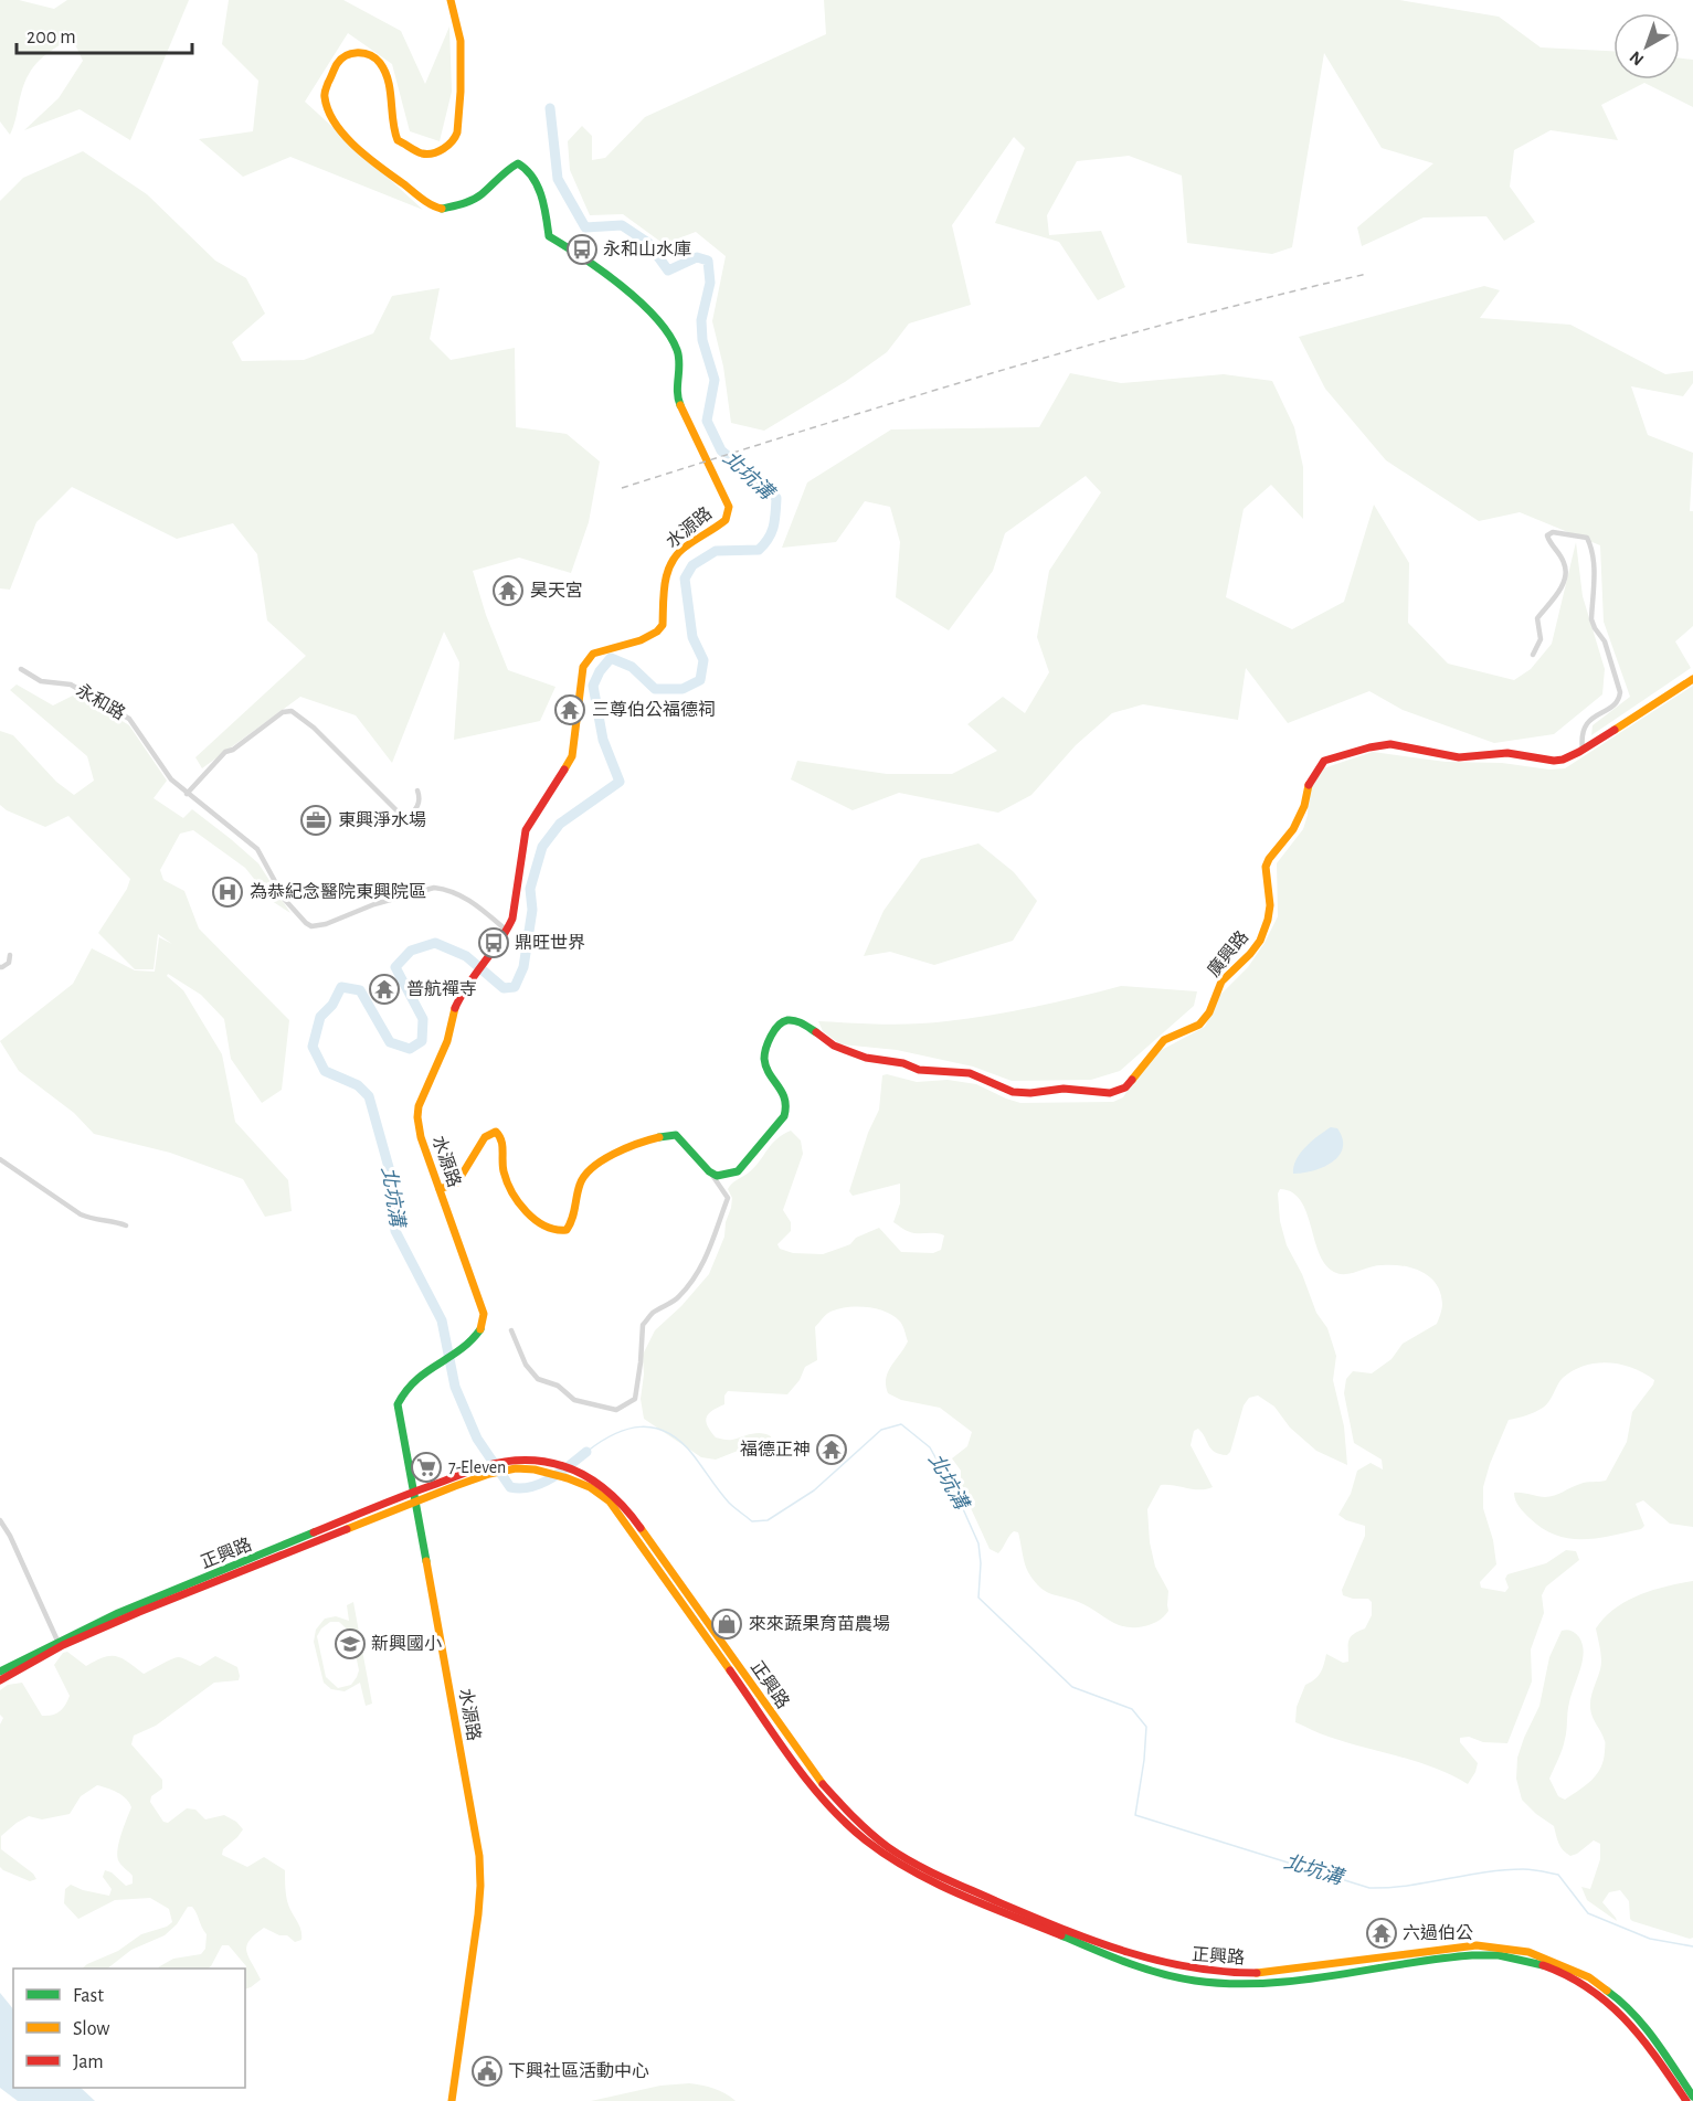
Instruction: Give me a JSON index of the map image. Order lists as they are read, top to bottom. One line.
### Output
{"streets":{"street":["水源路","永和路","廣興路","正興路"]},"crossings":[["水源路","永和路"],["水源路","正興路"]],"water":["北坑溝"],"places":{"bus stop":["永和山水庫","鼎旺世界"],"temple":["昊天宮","三尊伯公福德祠","普航禪寺","福德正神","六過伯公"],"office":["東興淨水場"],"hospital":["為恭紀念醫院東興院區"],"supermarket":["7-Eleven"],"shop":["來來蔬果育苗農場"],"school or university":["新興國小"],"public building":["下興社區活動中心"]},"legend":["Fast","Slow","Jam"],"scale_bar":"200 m","north":"bottom left"}
